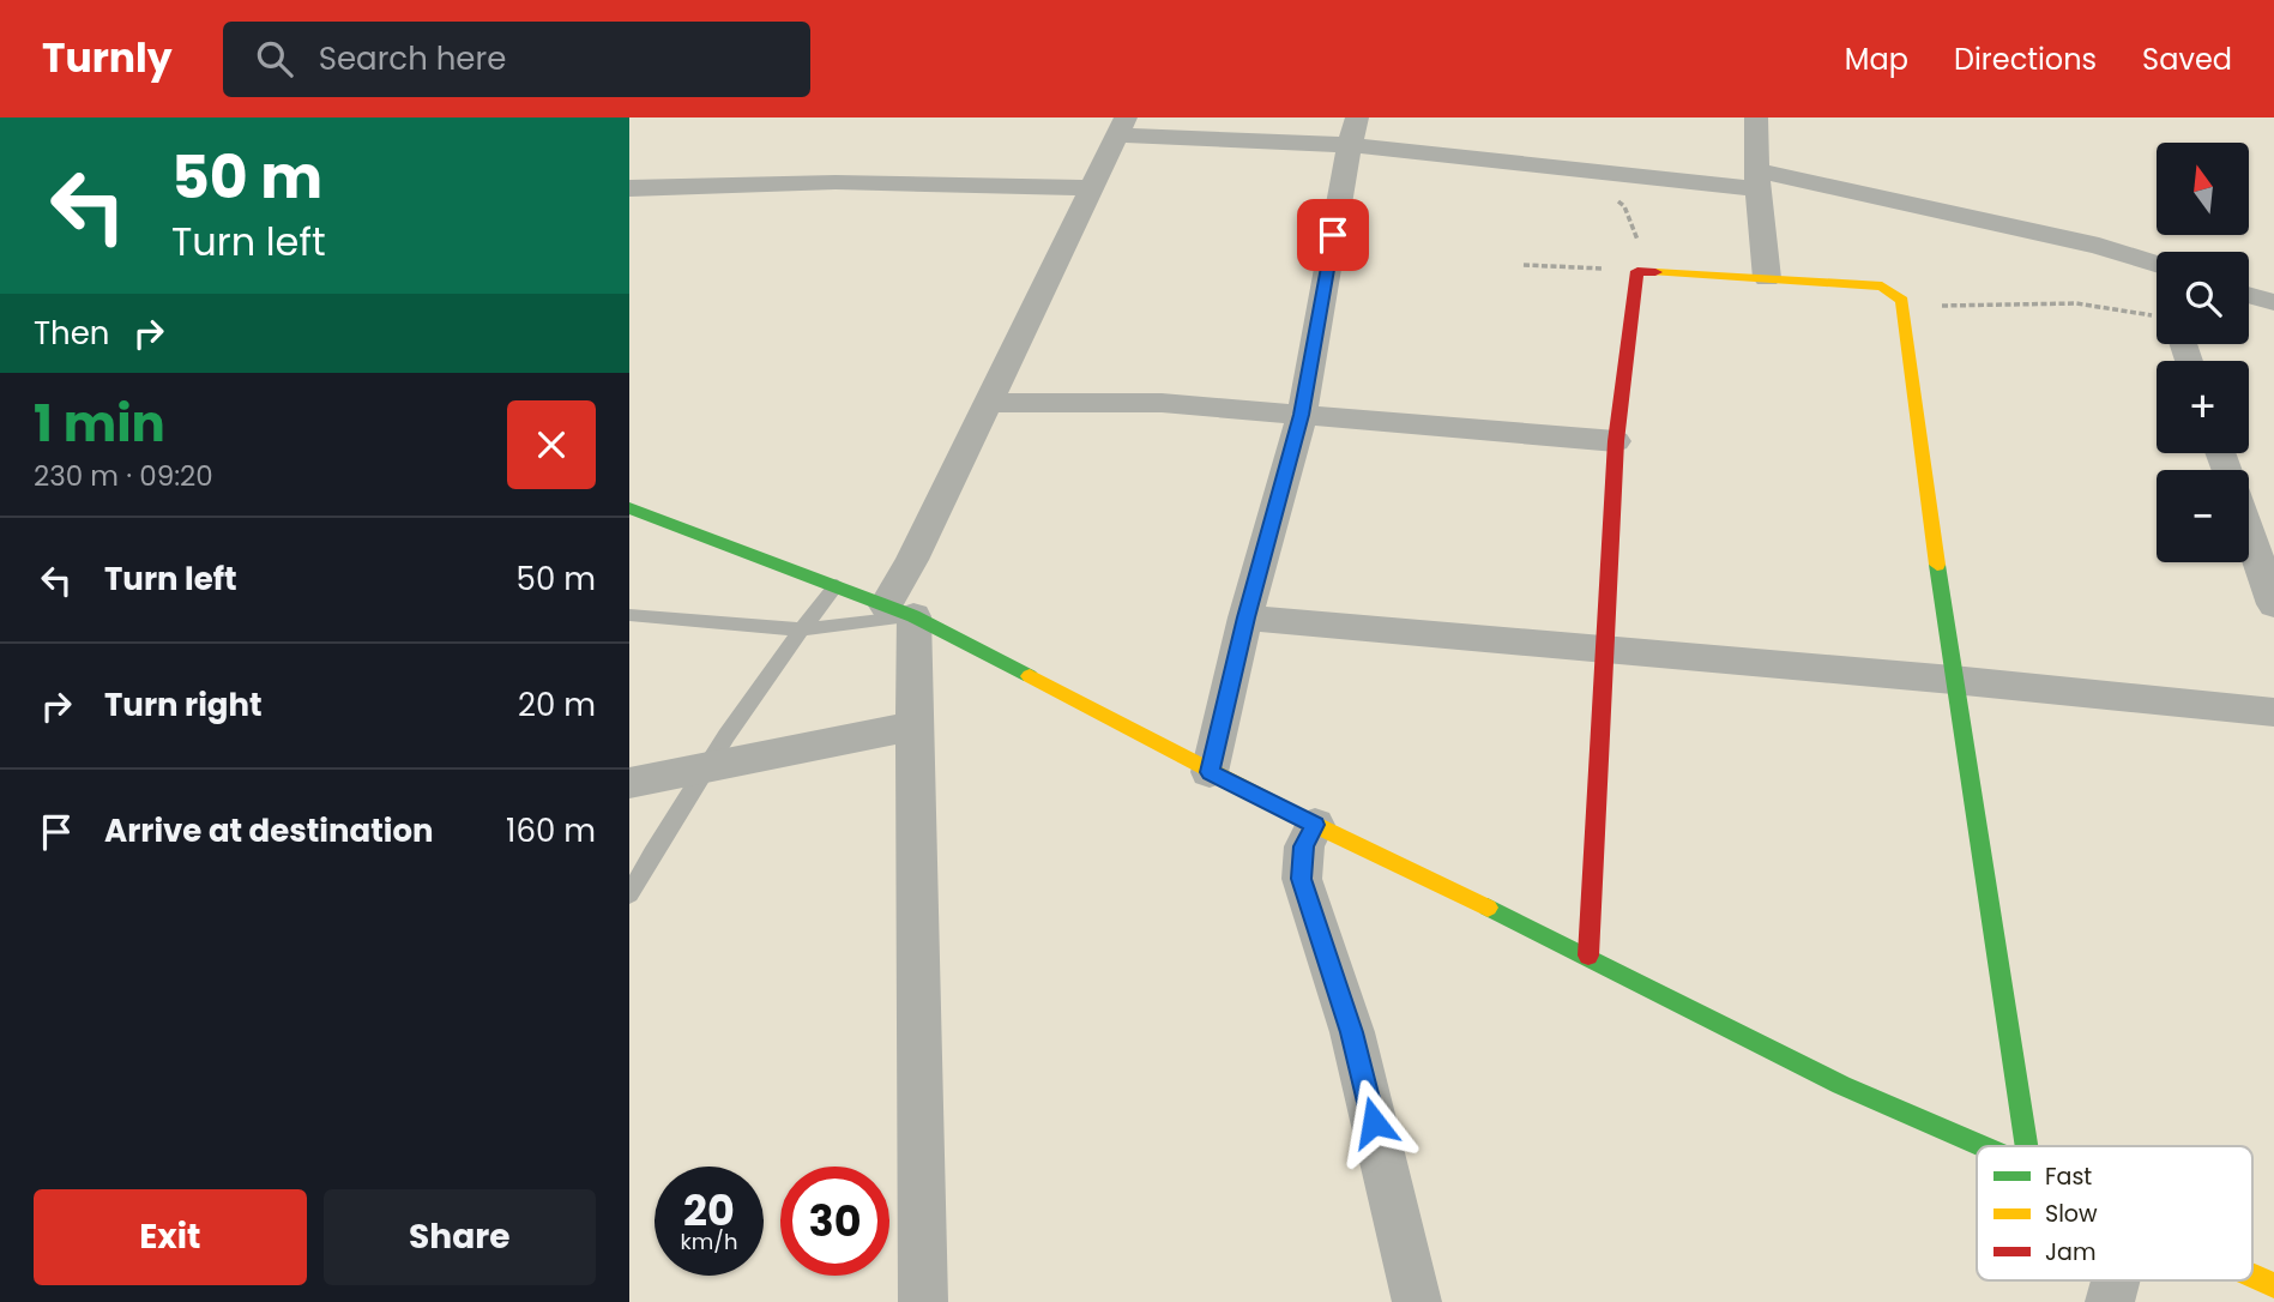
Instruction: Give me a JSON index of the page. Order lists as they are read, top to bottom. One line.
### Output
{"legend":["Fast","Slow","Jam"],"north":"top","page":{"header":"Turnly","search":"Search here","nav":["Map","Directions","Saved"],"turn":["50 m","Turn left"],"map_buttons":["+","−"],"then":"Then","heading":["1 min","230 m · 09:20"],"list":[{"name":"Turn left","value":"50 m"},{"name":"Turn right","value":"20 m"},{"name":"Arrive at destination","value":"160 m"}],"speed":"20 km/h","limit":"30","buttons":["Exit","Share"]}}
